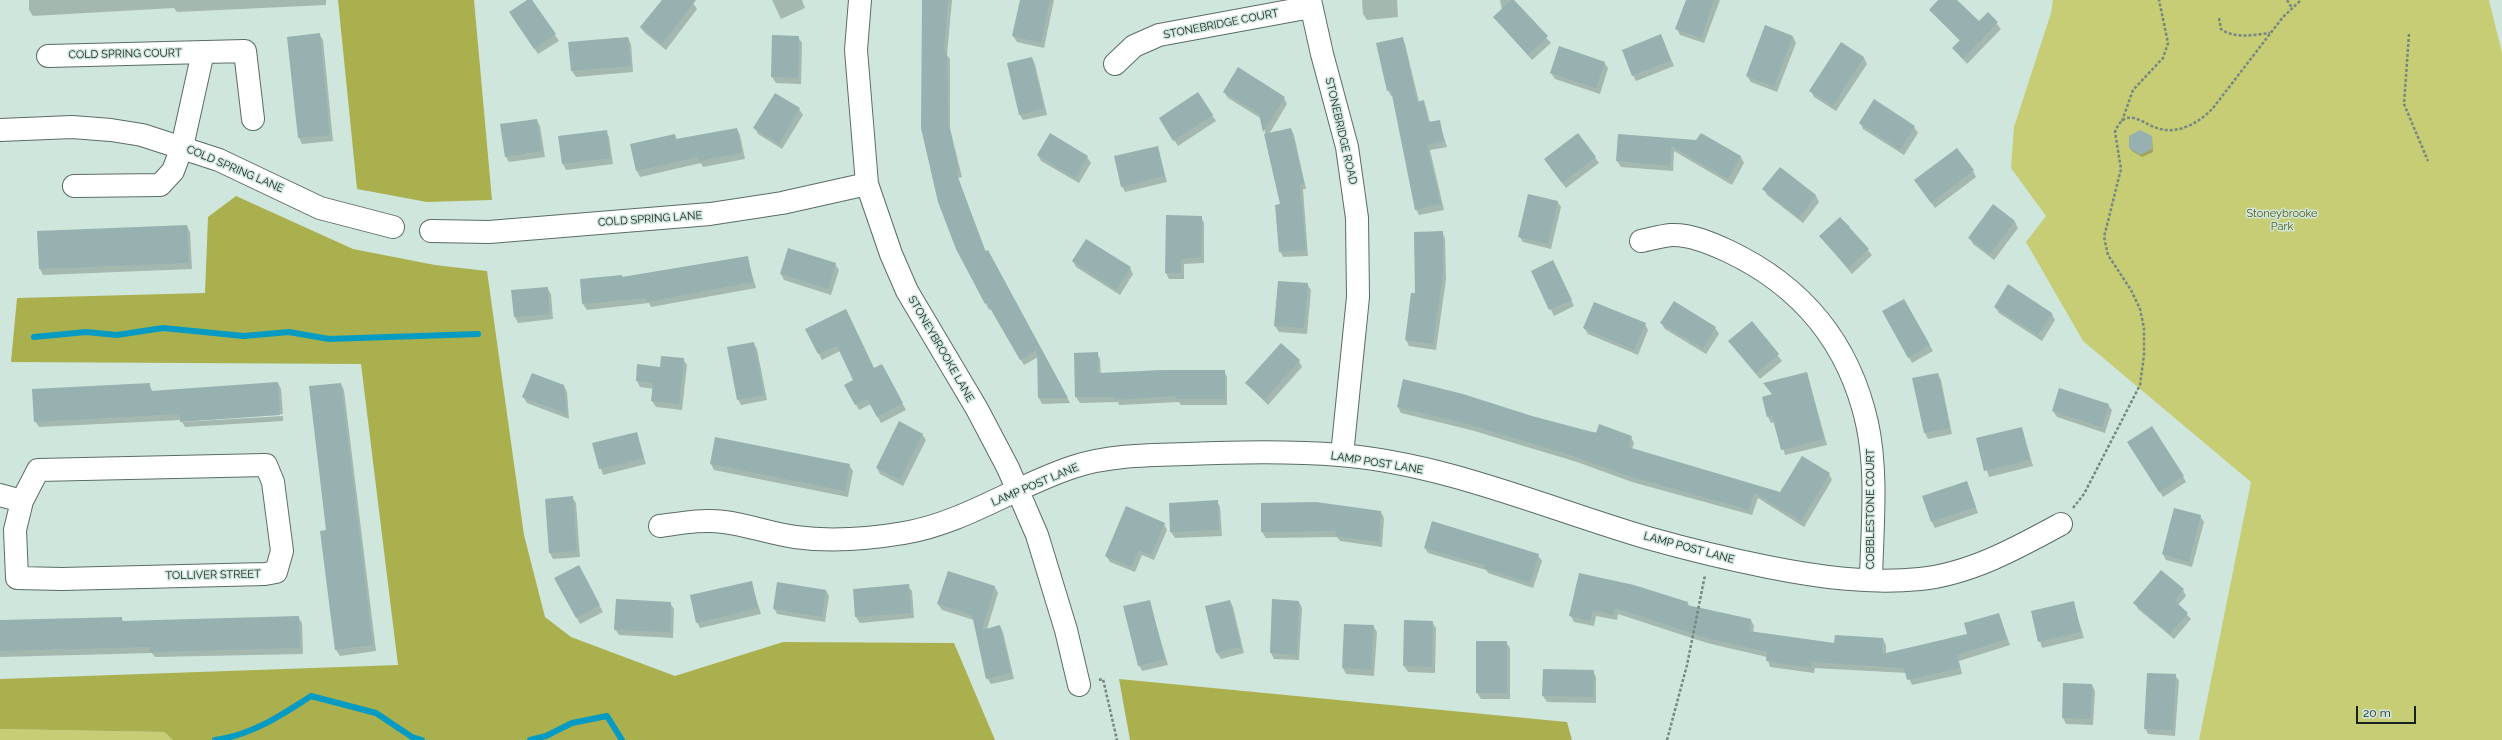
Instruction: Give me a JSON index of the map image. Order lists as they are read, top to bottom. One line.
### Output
{"streets":{"street":["STONEBRIDGE COURT","COLD SPRING COURT","STONEBRIDGE ROAD","COLD SPRING LANE","STONEYBROOKE LANE","LAMP POST LANE","COBBLESTONE COURT","TOLLIVER STREET"]},"crossings":[["STONEBRIDGE COURT","STONEBRIDGE ROAD"],["STONEBRIDGE ROAD","LAMP POST LANE"],["COLD SPRING LANE","STONEYBROOKE LANE"],["STONEYBROOKE LANE","LAMP POST LANE"],["LAMP POST LANE","COBBLESTONE COURT"]],"parks":["Stoneybrooke Park"],"scale_bar":"20 m"}
